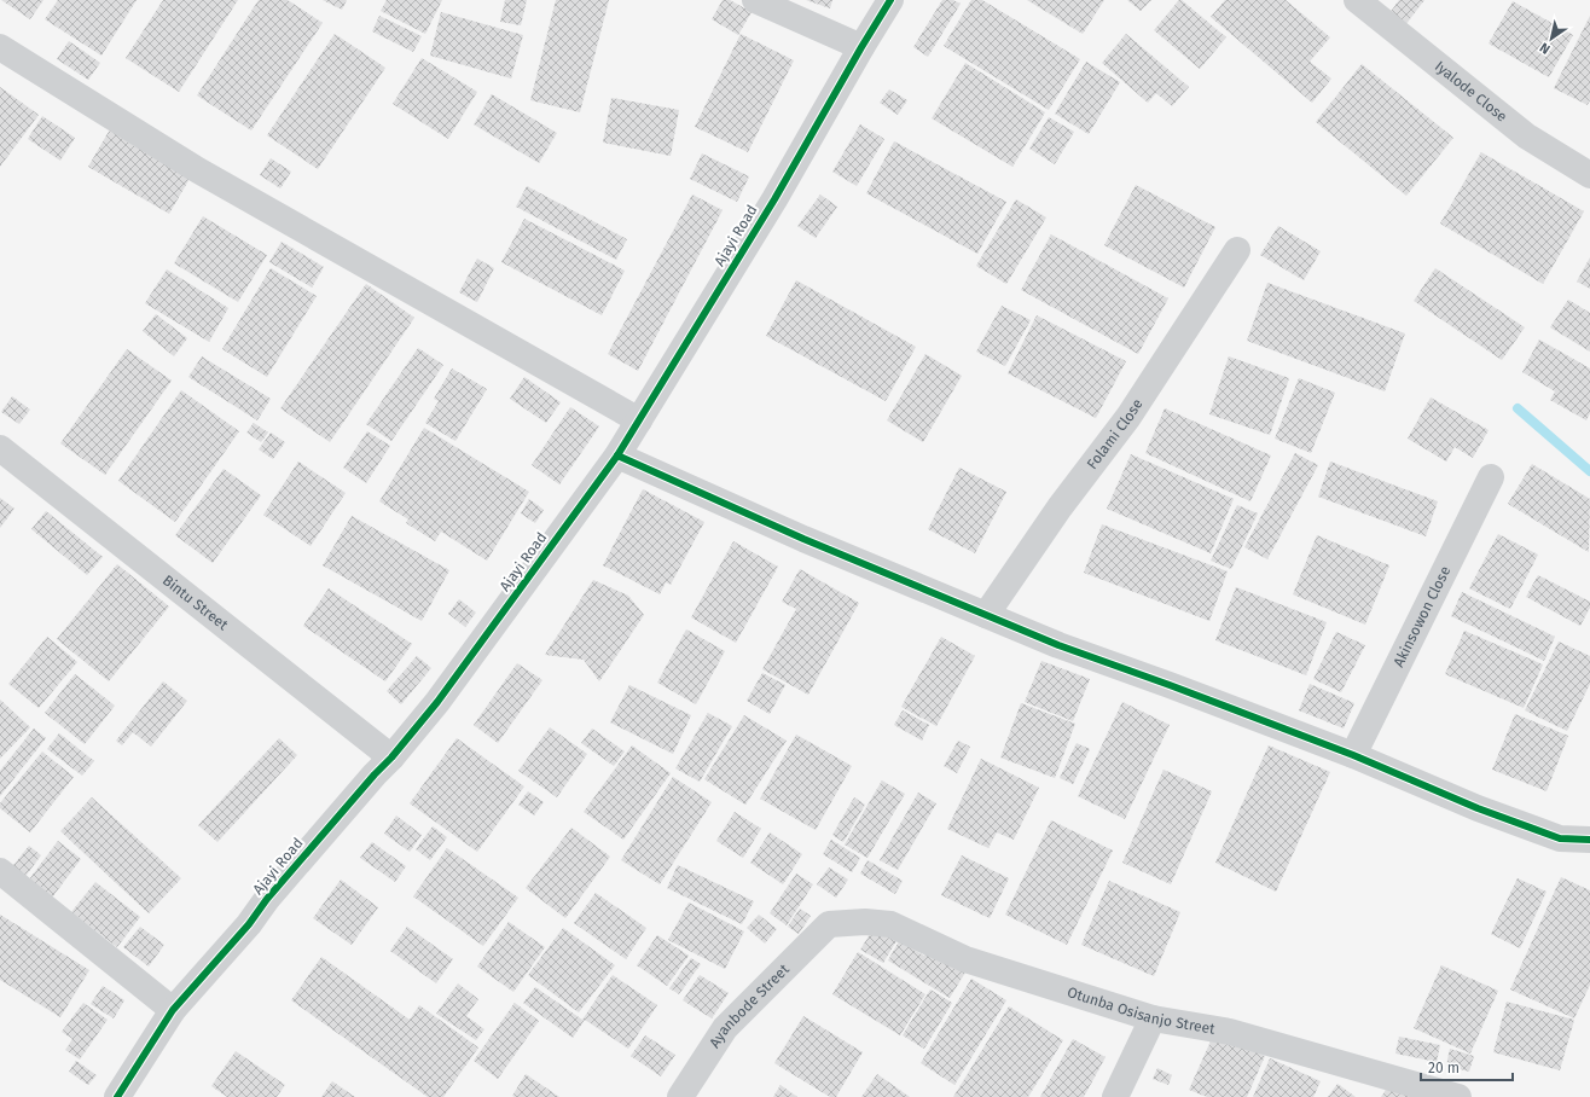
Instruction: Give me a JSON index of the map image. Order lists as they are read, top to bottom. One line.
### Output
{"streets":{"street":["Iyalode Close","Ajayi Road","Folami Close","Bintu Street","Akinsowon Close","Ayanbode Street","Otunba Osisanjo Street"]},"crossings":[["Ajayi Road","Bintu Street"],["Ayanbode Street","Otunba Osisanjo Street"]],"scale_bar":"20 m","north":"bottom left"}
